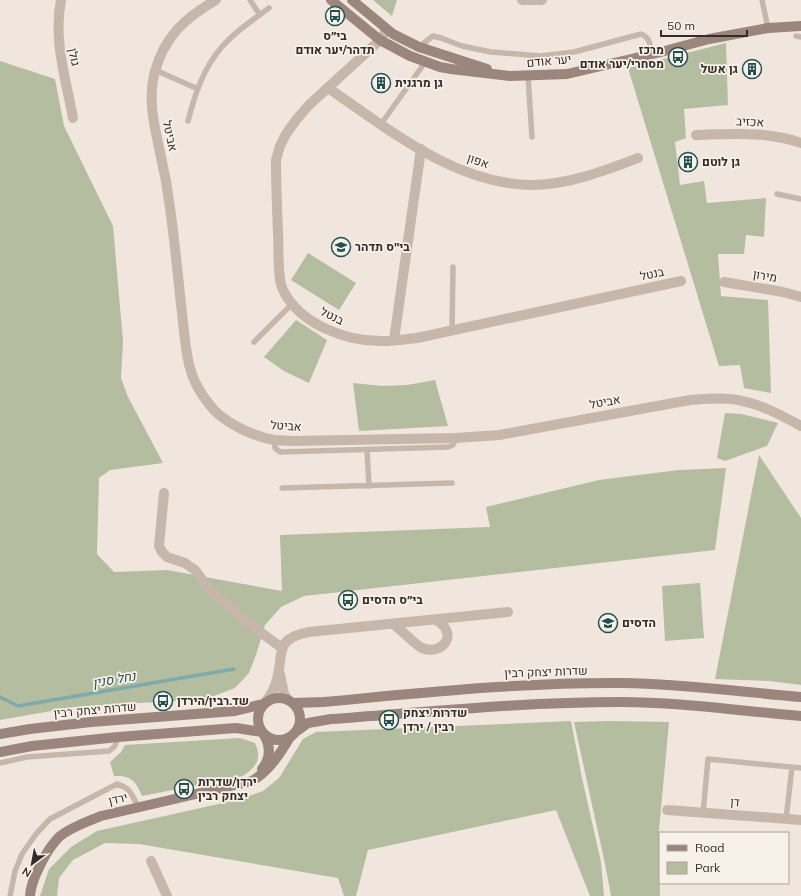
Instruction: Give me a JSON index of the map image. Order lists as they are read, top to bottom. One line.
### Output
{"streets":{"main road":["יער אודם","שדרות יצחק רבין","ירדן"],"street":["גולן","אכזיב","אביטל","אפון","בנטל","מירון","דן"]},"crossings":[["יער אודם","בנטל"],["אפון","בנטל"],["שדרות יצחק רבין","ירדן"]],"water":["נחל סנין"],"places":{"bus stop":["בי״ס תדהר/יער אודם","מרכז מסחרי/יער אודם","בי״ס הדסים","שד.רבין/הירדן","שדרות יצחק רבין / ירדן","ירדן/שדרות יצחק רבין"],"building":["גן אשל","גן מרגנית","גן לוטם"],"school or university":["בי\"ס תדהר","הדסים"]},"legend":["Road","Park"],"scale_bar":"50 m","north":"bottom left"}
